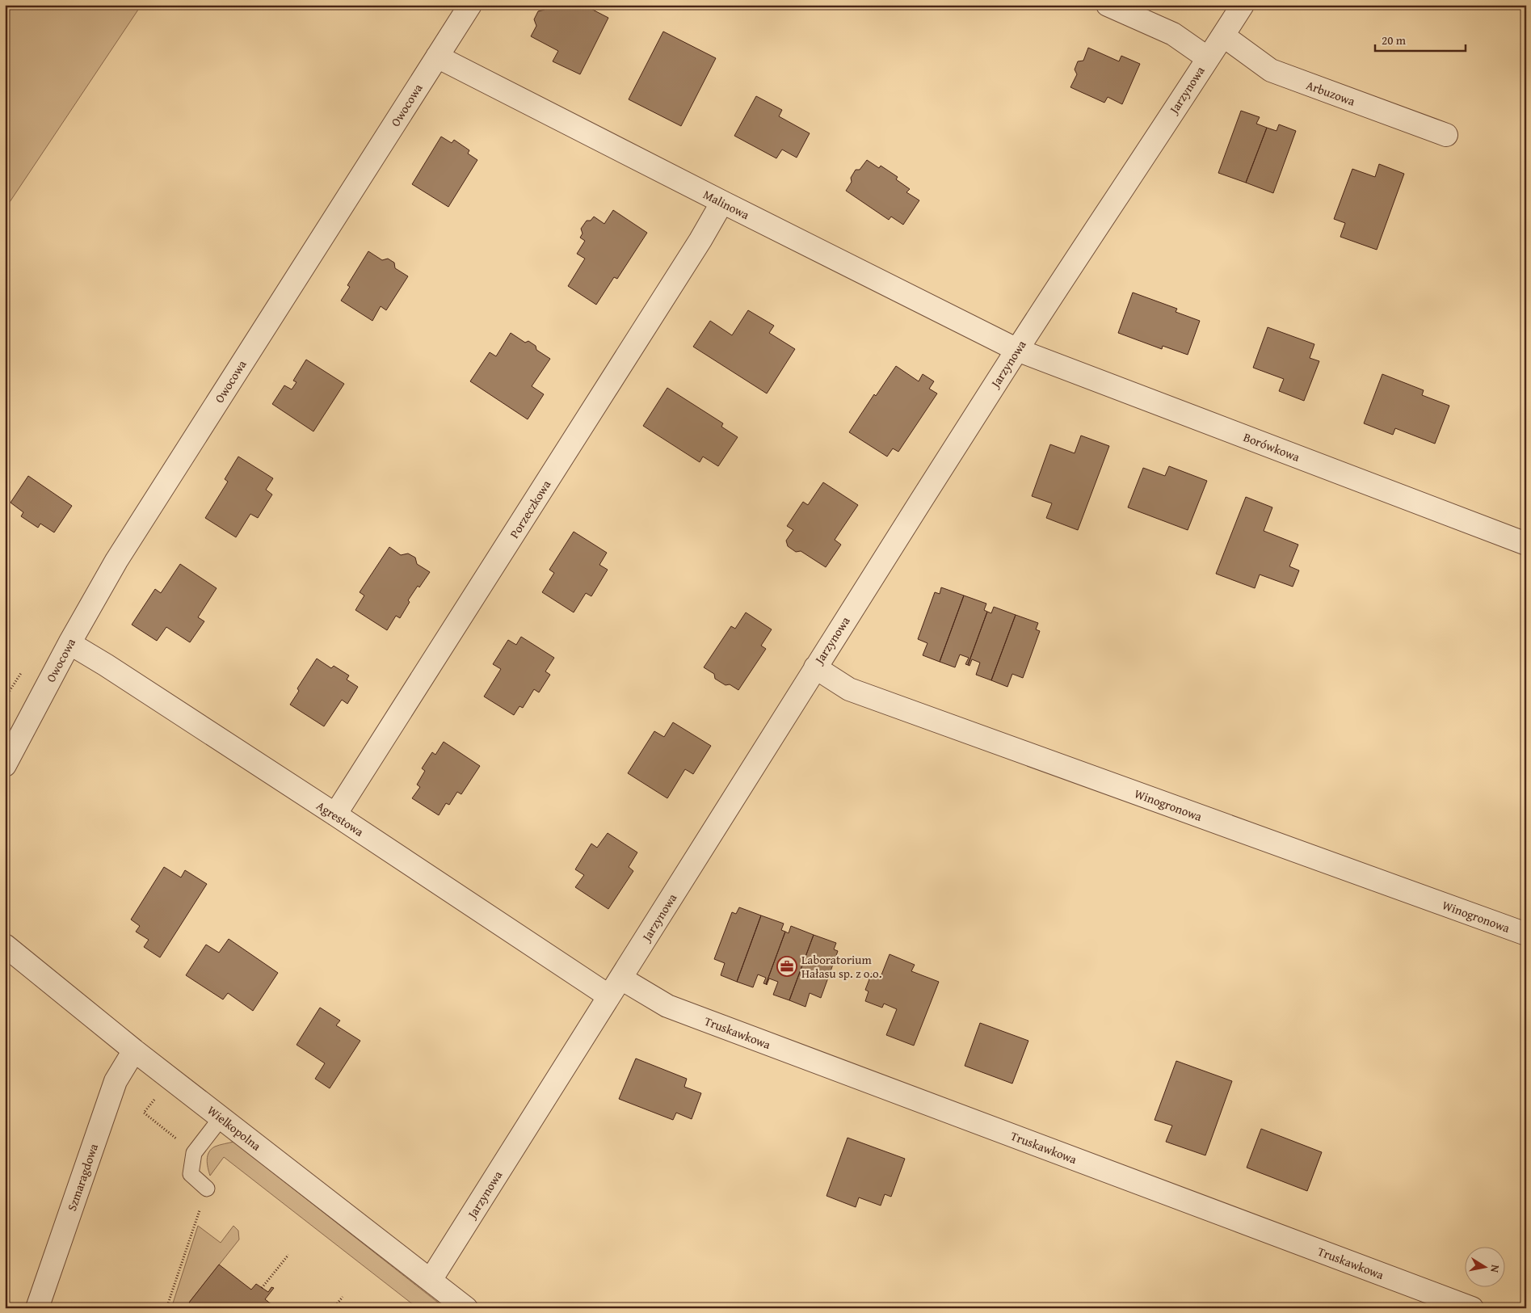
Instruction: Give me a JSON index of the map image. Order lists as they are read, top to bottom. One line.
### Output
{"streets":{"street":["Jarzynowa","Arbuzowa","Owocowa","Malinowa","Borówkowa","Porzeczkowa","Winogronowa","Agrestowa","Truskawkowa","Wielkopolna","Szmaragdowa"]},"crossings":[["Jarzynowa","Arbuzowa"],["Jarzynowa","Malinowa"],["Jarzynowa","Borówkowa"],["Jarzynowa","Winogronowa"],["Jarzynowa","Agrestowa"],["Jarzynowa","Truskawkowa"],["Jarzynowa","Wielkopolna"],["Owocowa","Malinowa"],["Owocowa","Agrestowa"],["Malinowa","Borówkowa"],["Malinowa","Porzeczkowa"],["Porzeczkowa","Agrestowa"],["Agrestowa","Truskawkowa"],["Wielkopolna","Szmaragdowa"]],"places":{"office":["Laboratorium Hałasu sp. z o.o."]},"scale_bar":"20 m","north":"right"}
